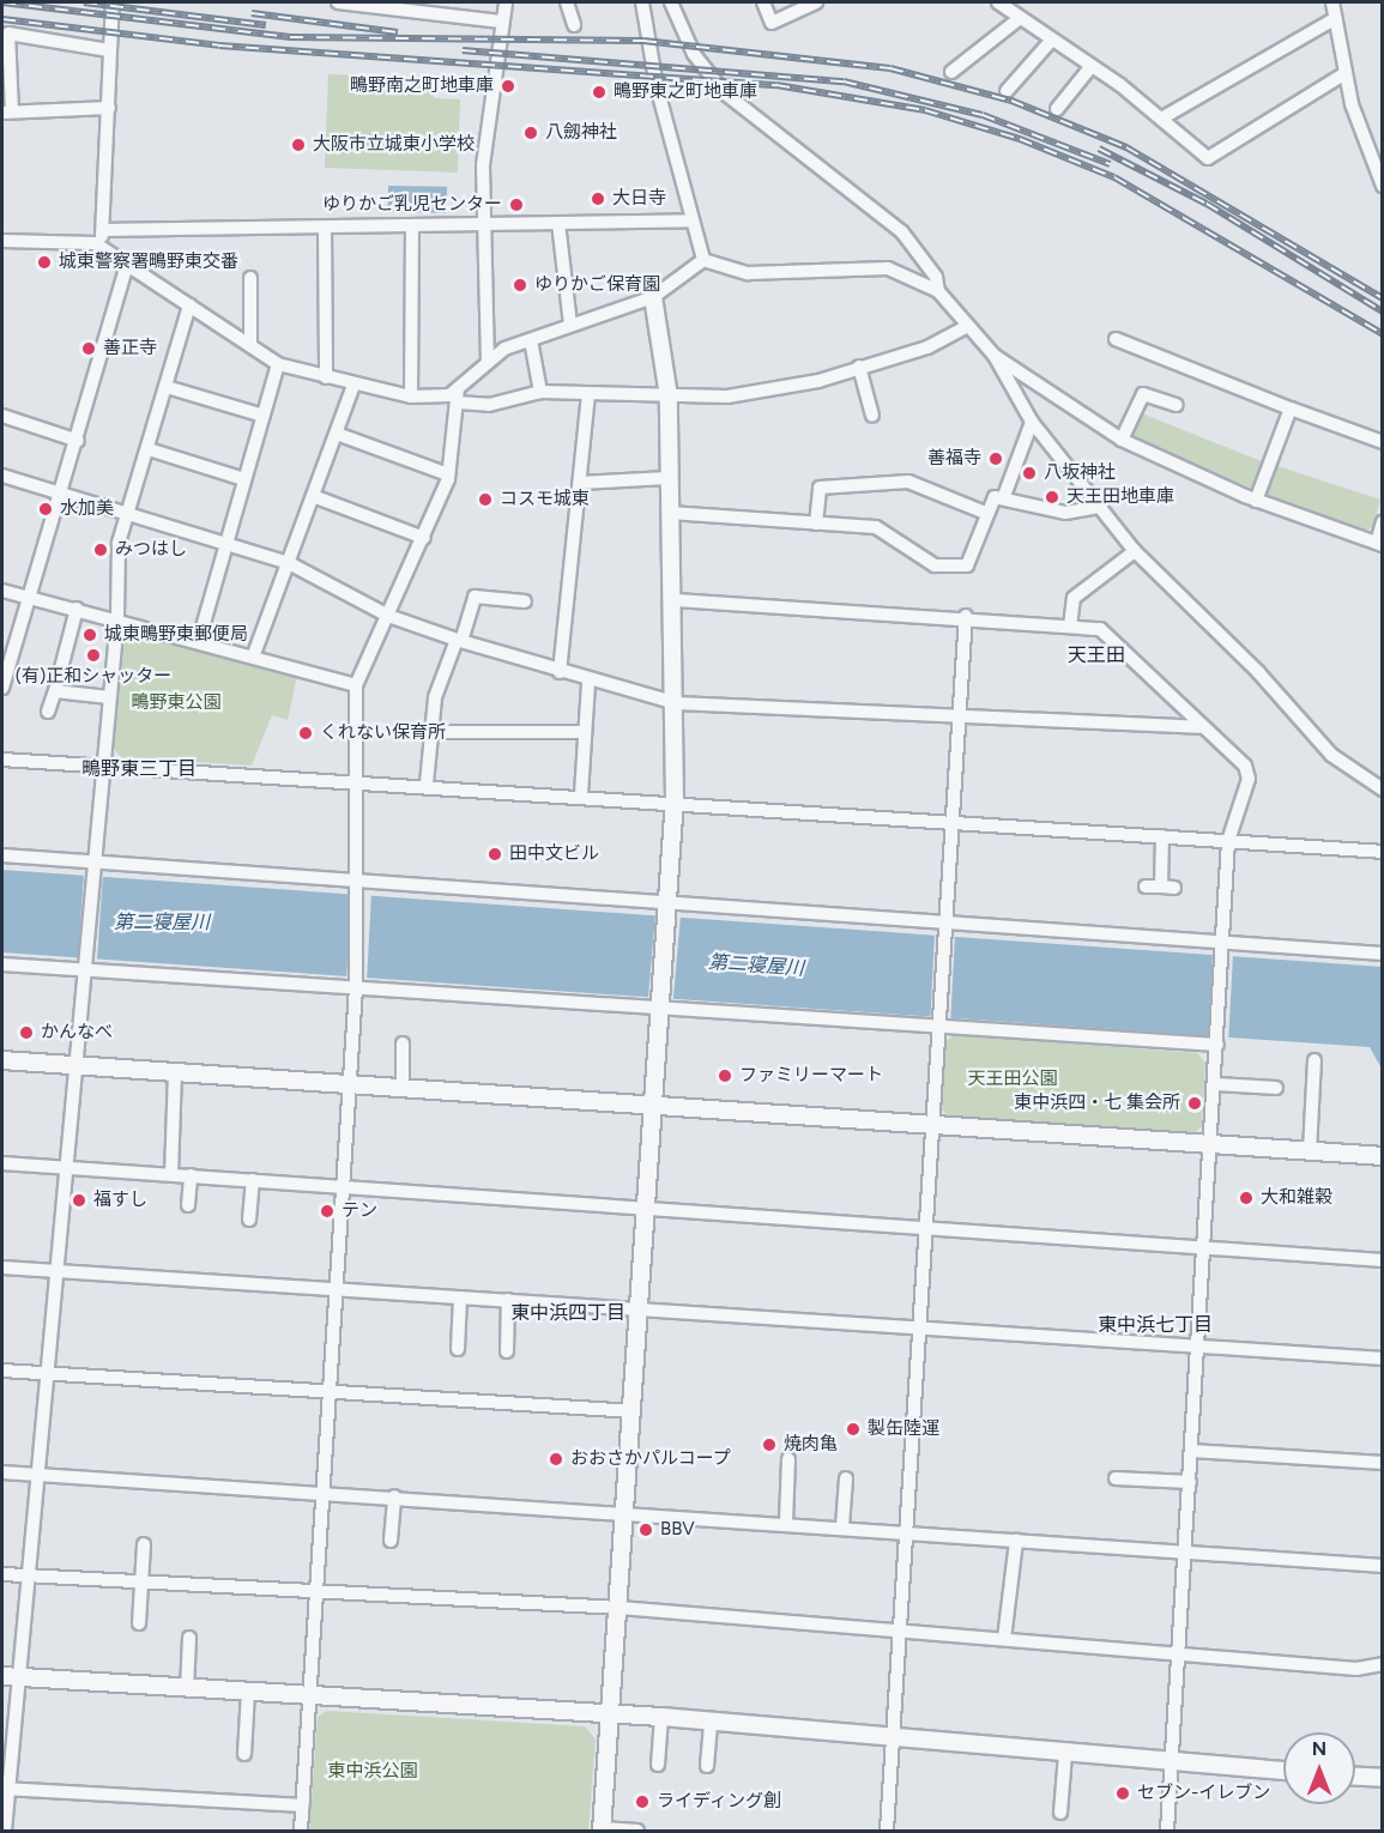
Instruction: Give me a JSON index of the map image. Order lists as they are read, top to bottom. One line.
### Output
{"districts":["天王田","鴫野東三丁目","東中浜四丁目","東中浜七丁目"],"water":["第二寝屋川"],"parks":["鴫野東公園","天王田公園","東中浜公園"],"places":["鴫野南之町地車庫","鴫野東之町地車庫","八劔神社","大阪市立城東小学校","大日寺","ゆりかご乳児センター","城東警察署鴫野東交番","ゆりかご保育園","善正寺","善福寺","八坂神社","天王田地車庫","コスモ城東","水加美","みつはし","城東鴫野東郵便局","(有)正和シャッター","くれない保育所","田中文ビル","かんなべ","ファミリーマート","東中浜四・七 集会所","大和雑穀","福すし","テン","製缶陸運","焼肉亀","おおさかパルコープ","BBV","セブン-イレブン","ライディング創"],"north":"top"}
